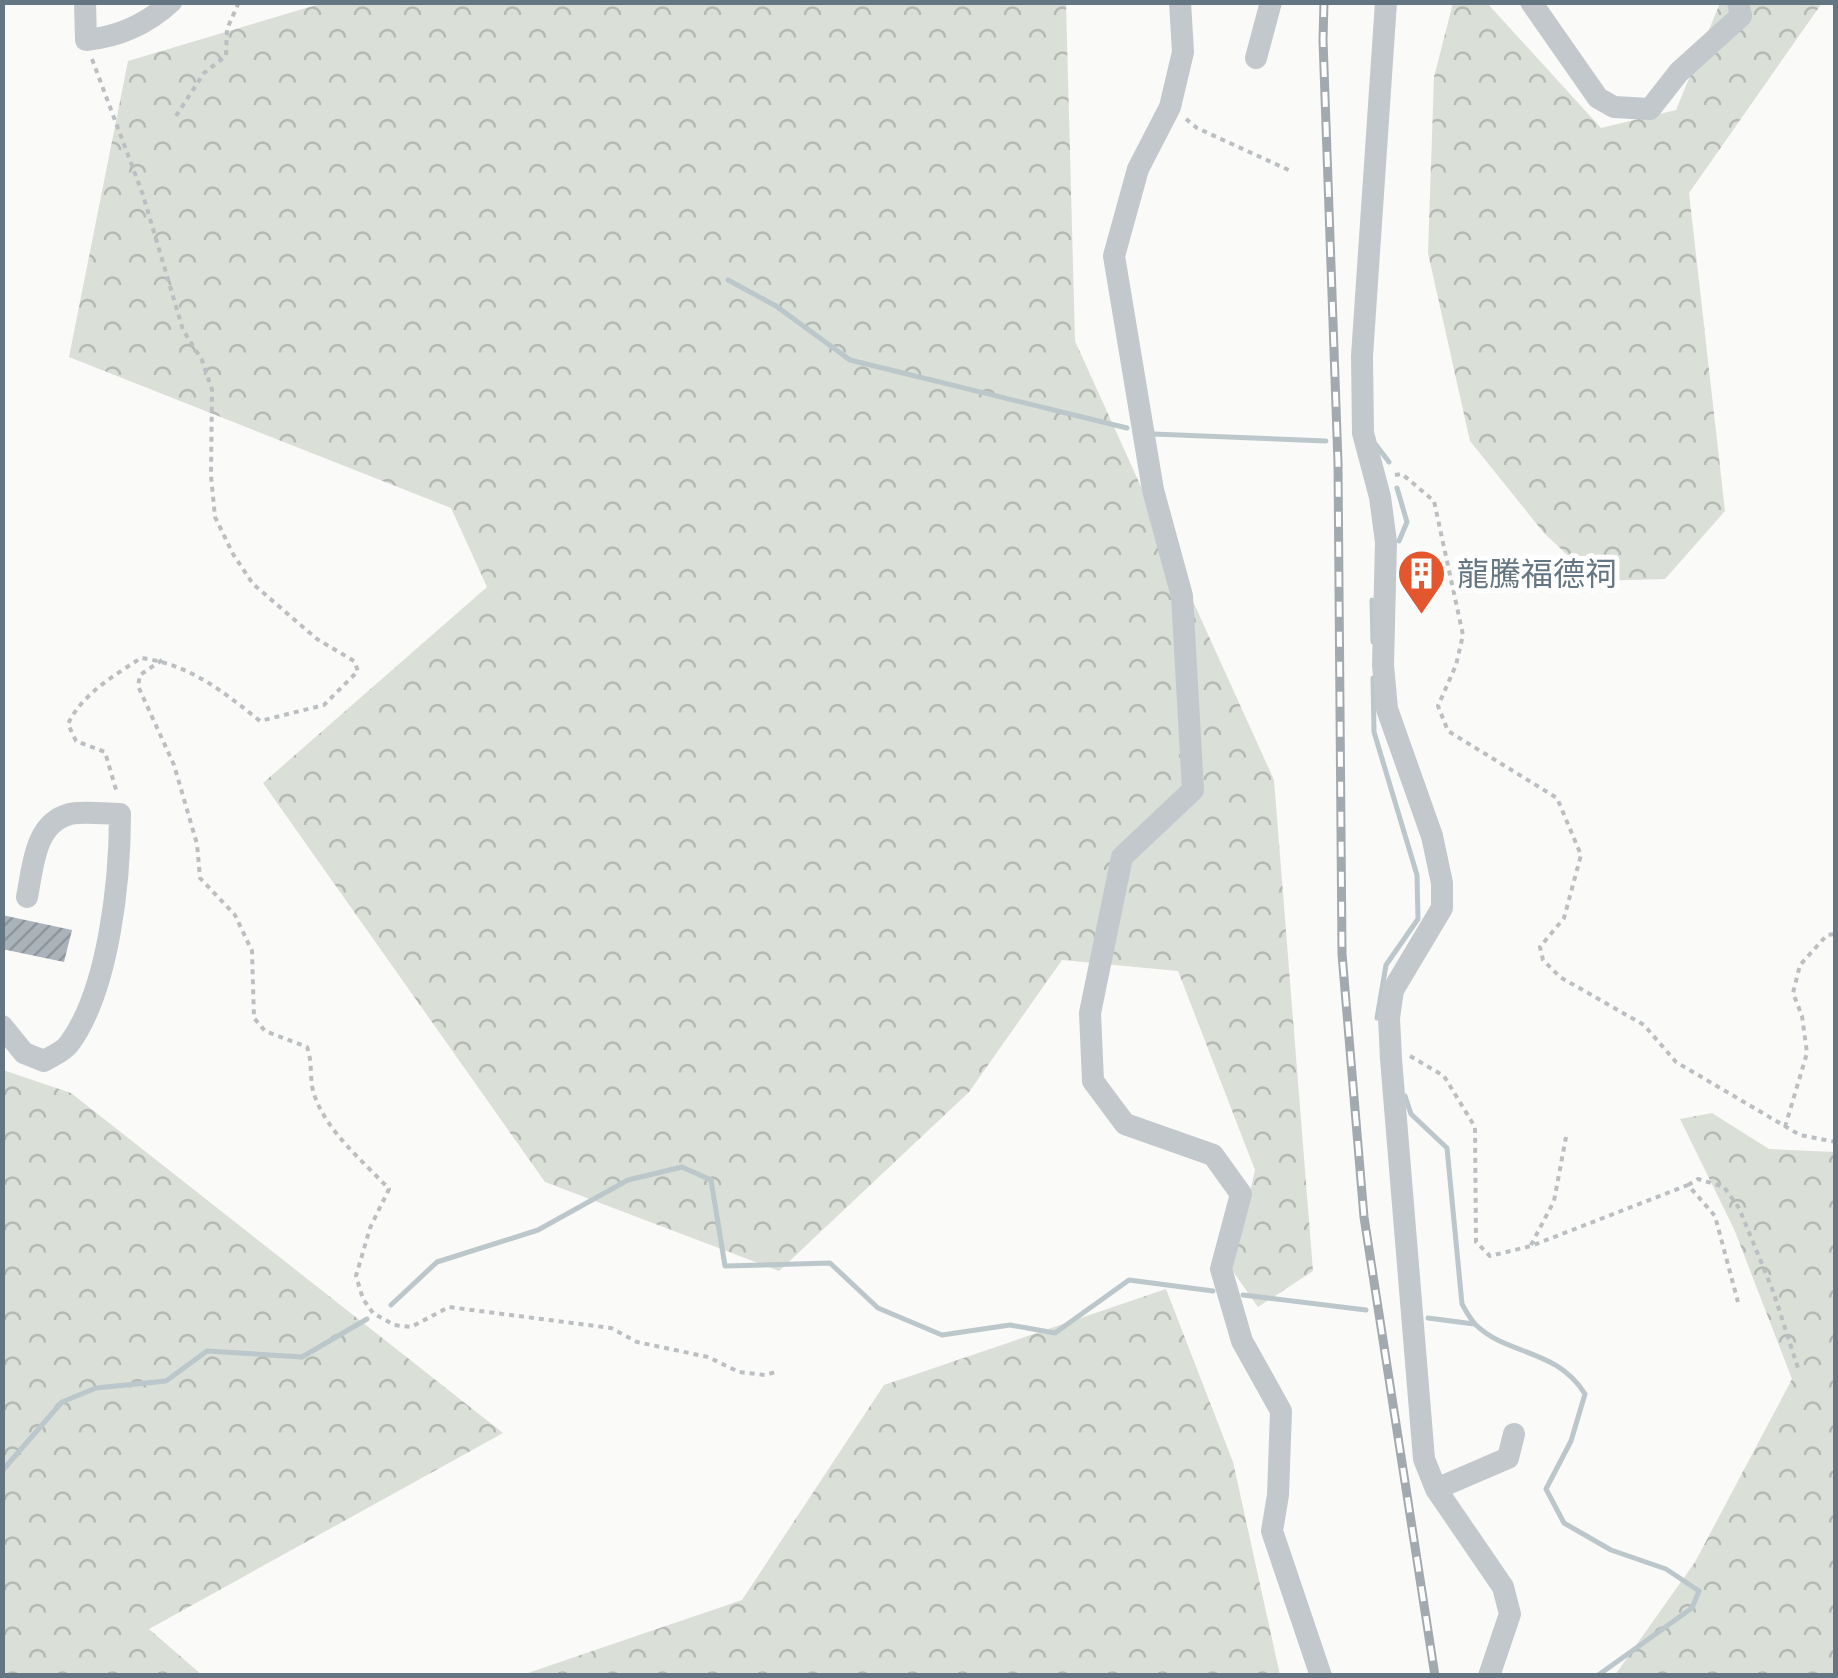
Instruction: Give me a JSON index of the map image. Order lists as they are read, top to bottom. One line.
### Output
{"places":{"building":["龍騰福德祠"]}}
